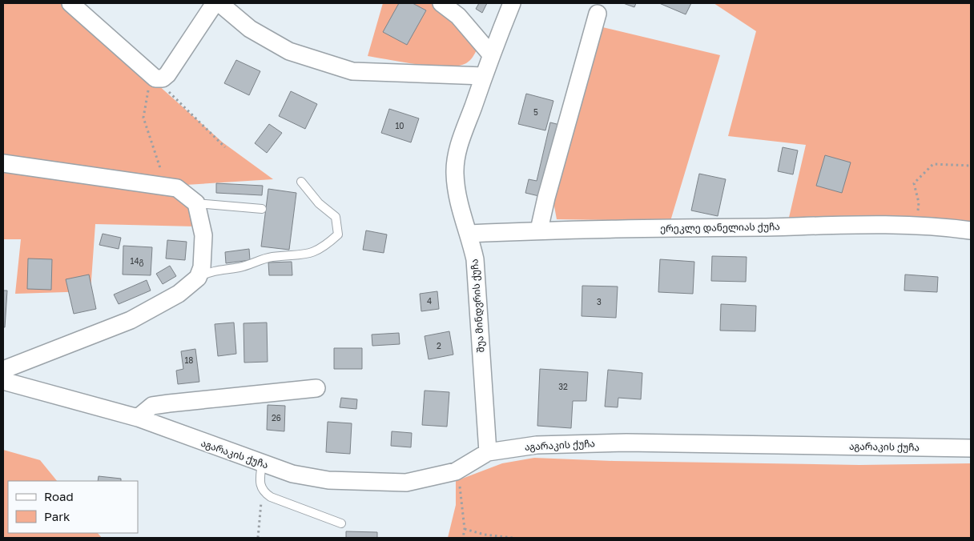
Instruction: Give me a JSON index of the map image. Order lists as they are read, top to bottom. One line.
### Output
{"streets":{"street":["ერეკლე დანელიას ქუჩა","შუა მინდვრის ქუჩა","აგარაკის ქუჩა"]},"crossings":[["ერეკლე დანელიას ქუჩა","შუა მინდვრის ქუჩა"],["შუა მინდვრის ქუჩა","აგარაკის ქუჩა"]],"house_numbers":["5","10","14გ","4","3","2","18","32","26"],"legend":["Road","Park"]}
